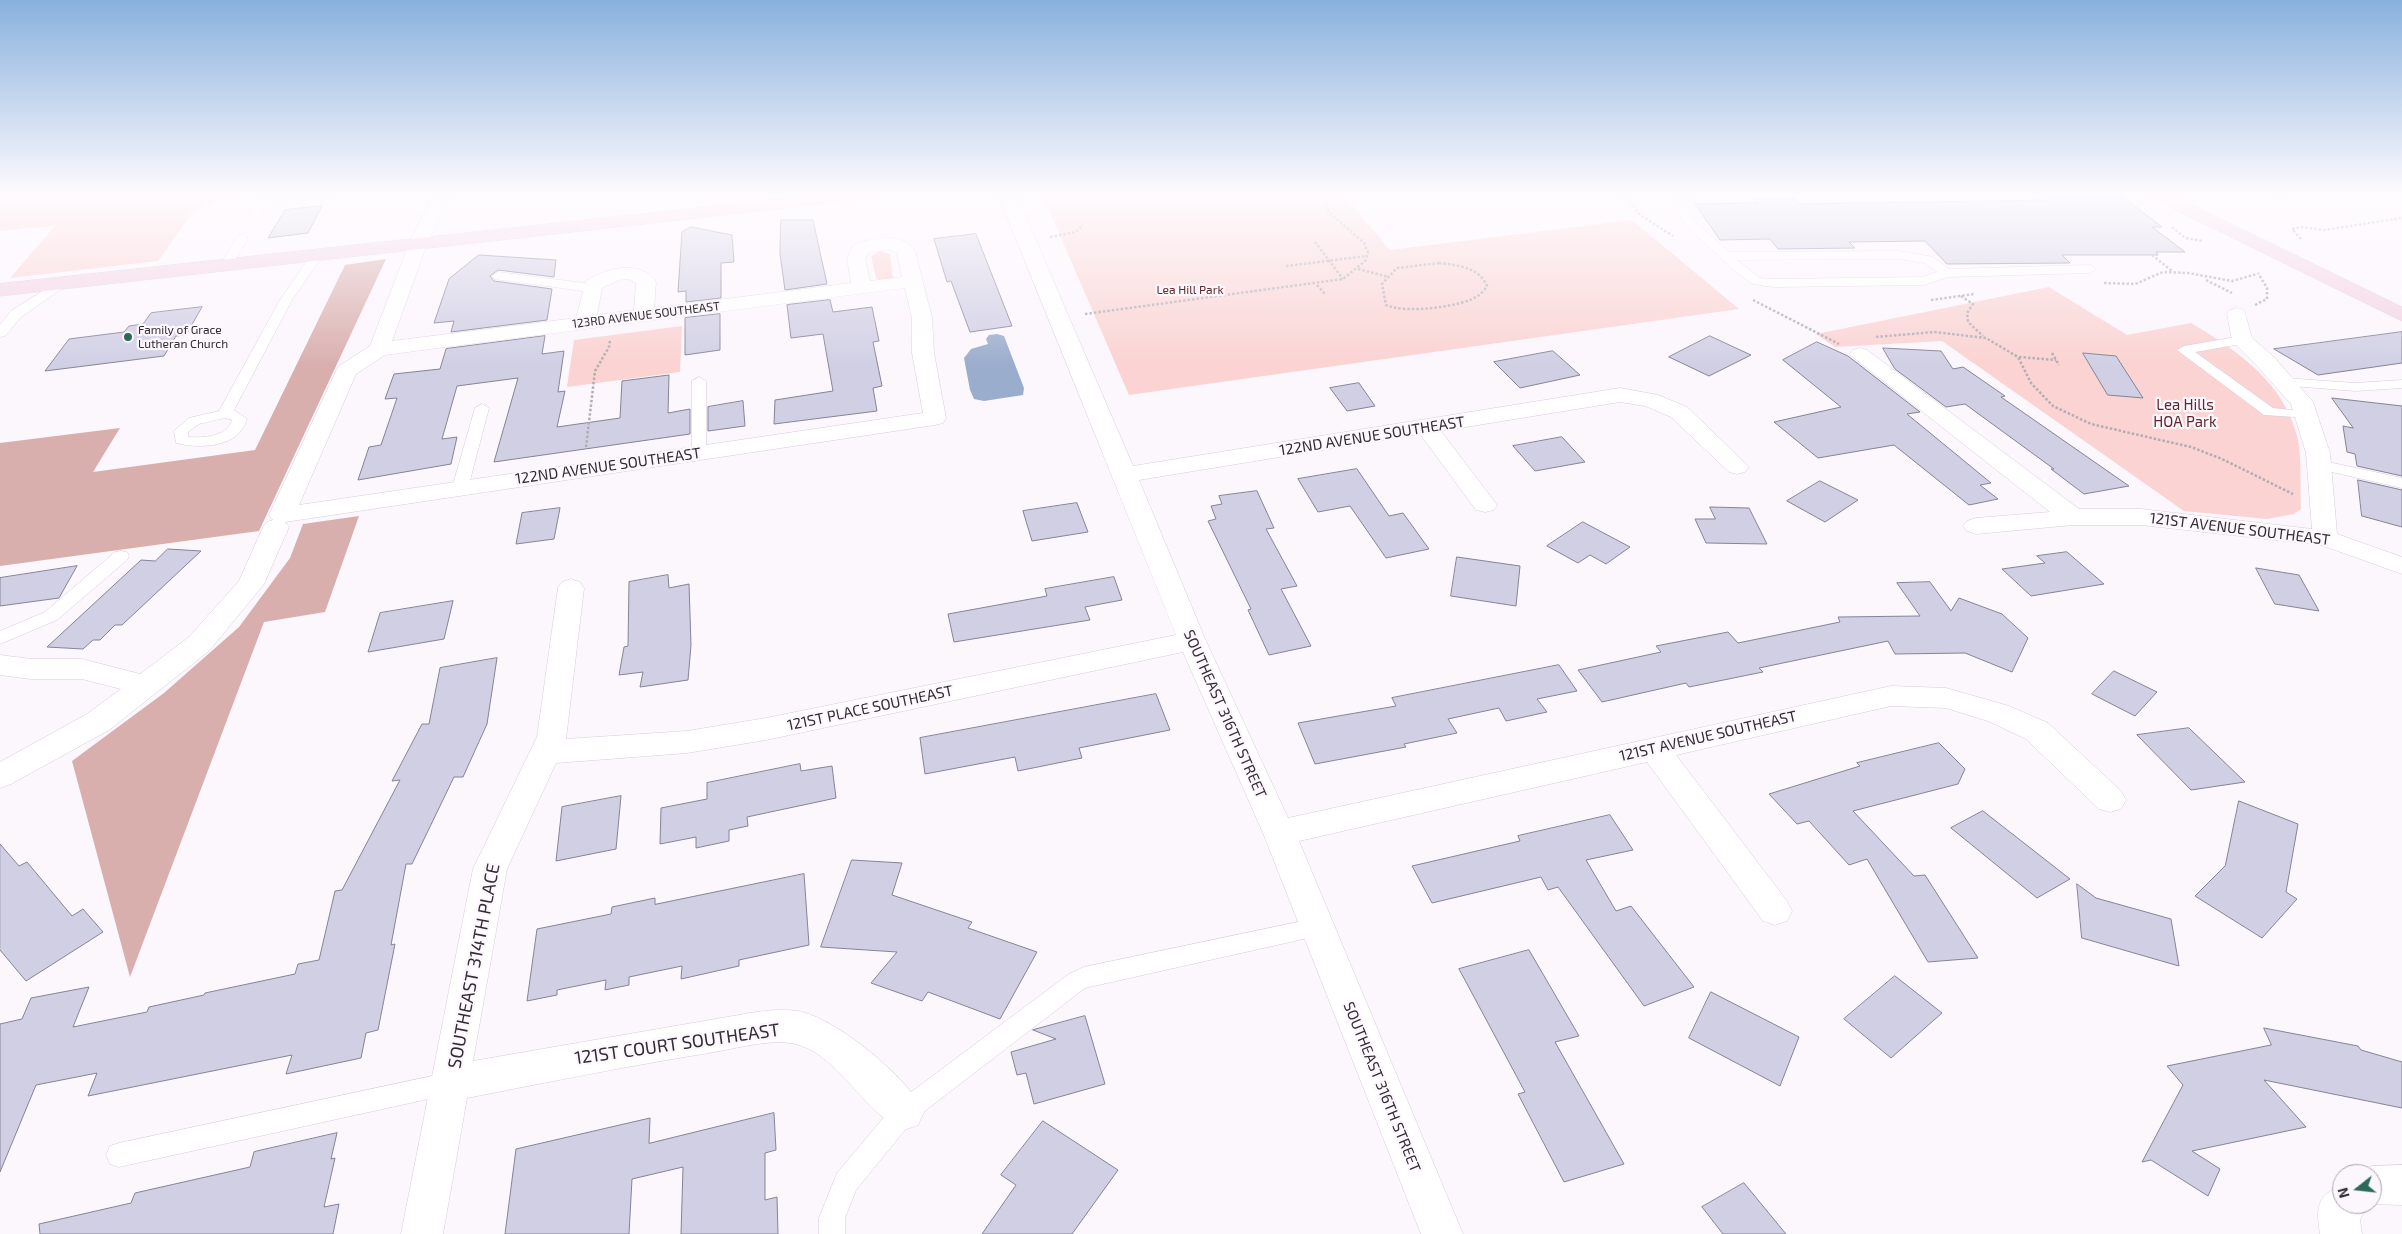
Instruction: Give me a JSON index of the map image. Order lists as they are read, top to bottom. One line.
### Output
{"streets":{"street":["123RD AVENUE SOUTHEAST","122ND AVENUE SOUTHEAST","121ST AVENUE SOUTHEAST","121ST PLACE SOUTHEAST","SOUTHEAST 316TH STREET","SOUTHEAST 314TH PLACE","121ST COURT SOUTHEAST"]},"crossings":[["123RD AVENUE SOUTHEAST","122ND AVENUE SOUTHEAST"],["122ND AVENUE SOUTHEAST","SOUTHEAST 316TH STREET"],["121ST AVENUE SOUTHEAST","SOUTHEAST 316TH STREET"],["121ST PLACE SOUTHEAST","SOUTHEAST 316TH STREET"],["121ST PLACE SOUTHEAST","SOUTHEAST 314TH PLACE"],["SOUTHEAST 314TH PLACE","121ST COURT SOUTHEAST"]],"parks":["Lea Hill Park","Lea Hills HOA Park"],"places":["Family of Grace Lutheran Church"],"north":"left"}
